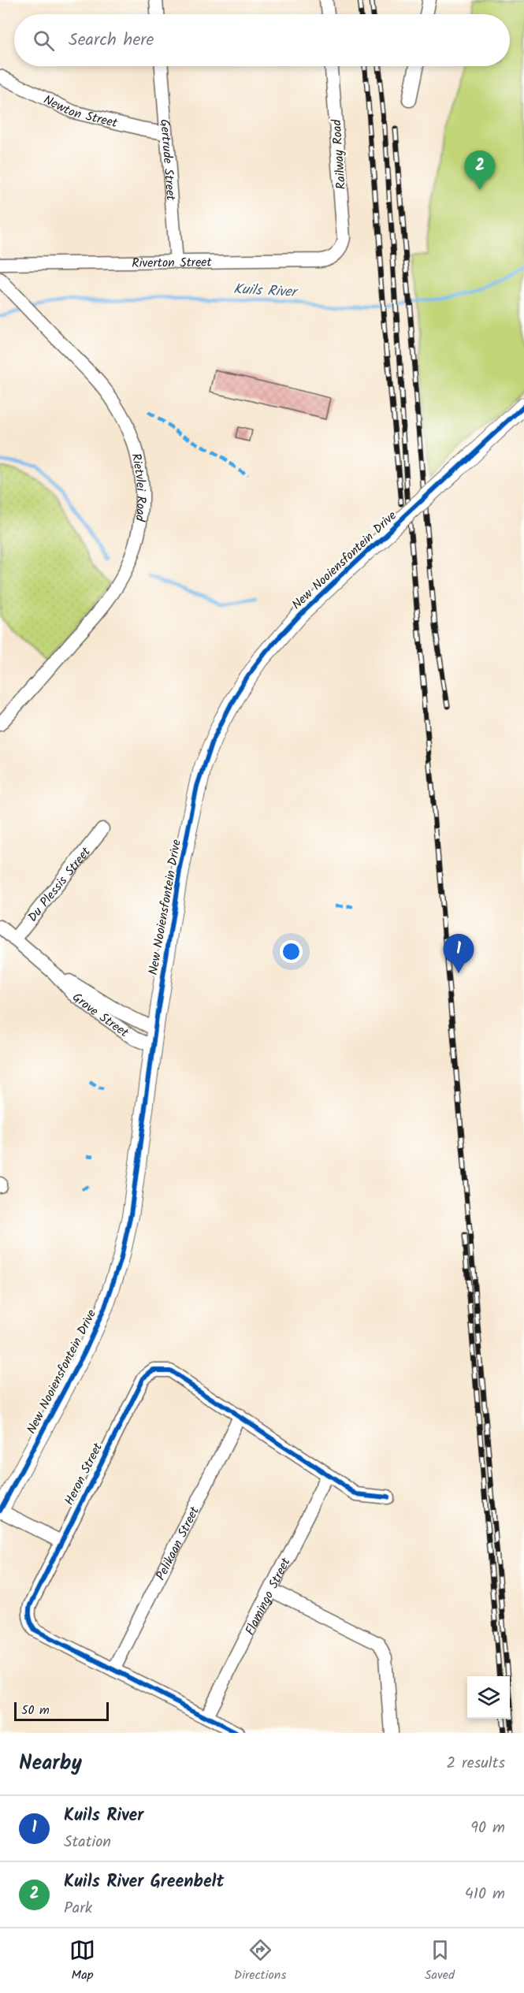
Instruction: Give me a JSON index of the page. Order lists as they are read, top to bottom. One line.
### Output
{"streets":{"street":["Newton Street","Railway Road","Gertrude Street","Riverton Street","Rietvlei Road","New Nooiensfontein Drive","Du Plessis Street","Grove Street","Heron Street","Pelikaan Street","Flamingo Street"]},"crossings":[["Newton Street","Gertrude Street"],["Railway Road","Riverton Street"],["Gertrude Street","Riverton Street"],["New Nooiensfontein Drive","Grove Street"],["Du Plessis Street","Grove Street"],["Heron Street","Pelikaan Street"],["Heron Street","Flamingo Street"]],"water":["Kuils River"],"scale_bar":"50 m","page":{"search":"Search here","pins":["2","1"],"scale":"50 m","heading":["Nearby","2 results"],"list":[{"mark":"1","name":"Kuils River","note":"Station","value":"90 m"},{"mark":"2","name":"Kuils River Greenbelt","note":"Park","value":"410 m"}],"nav":["Map","Directions","Saved"]}}
